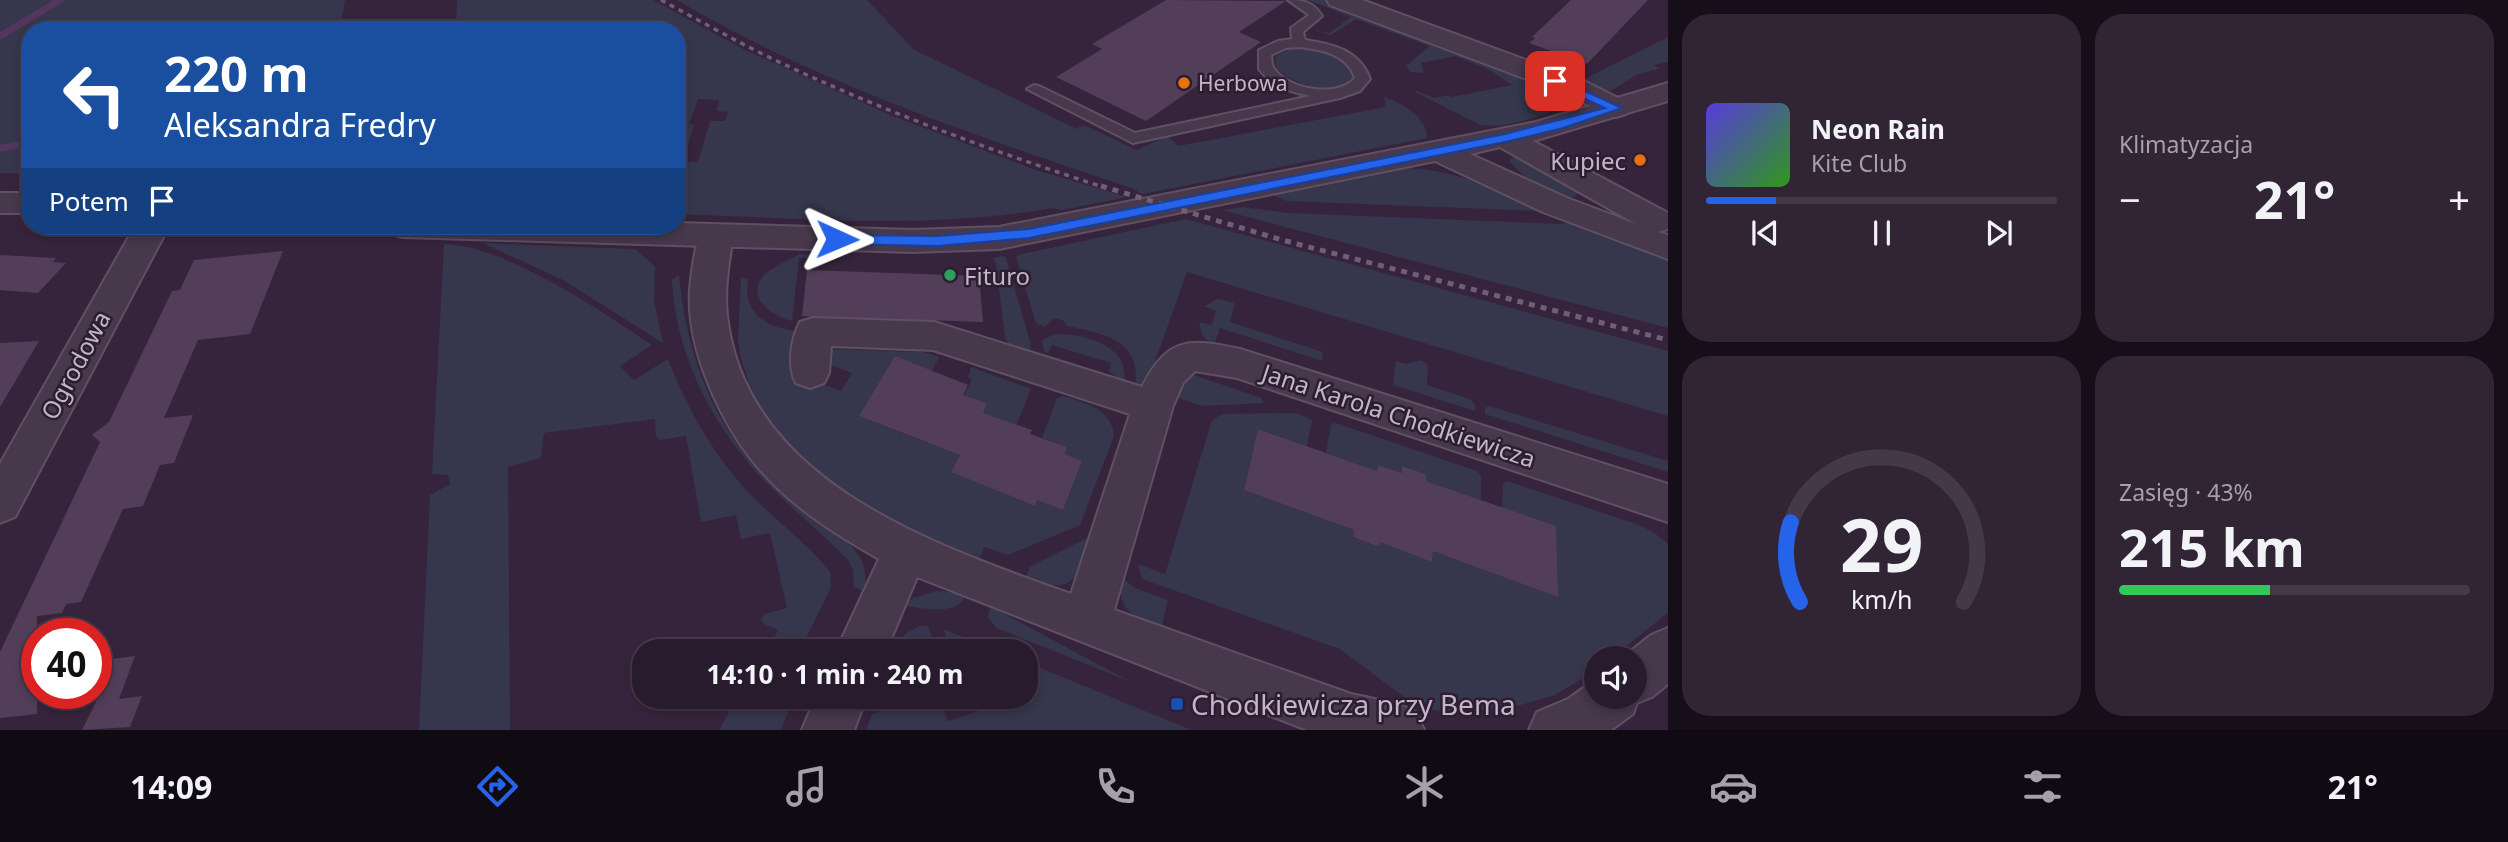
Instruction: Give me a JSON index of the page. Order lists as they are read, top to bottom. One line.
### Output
{"streets":{"street":["Ogrodowa","Jana Karola Chodkiewicza"]},"places":{"other":["Herbowa","Kupiec","Fituro"],"transit":["Chodkiewicza przy Bema"]},"page":{"tile":["Klimatyzacja",["Zasięg · 43%","215 km"]],"turn":["220 m","Aleksandra Fredry"],"song":["Neon Rain","Kite Club"],"then":"Potem","heat":["−","21°","+"],"limit":"40","trip":"14:10 · 1 min · 240 m","tabs":["14:09","21°"],"gauge":["29","km/h"]}}
